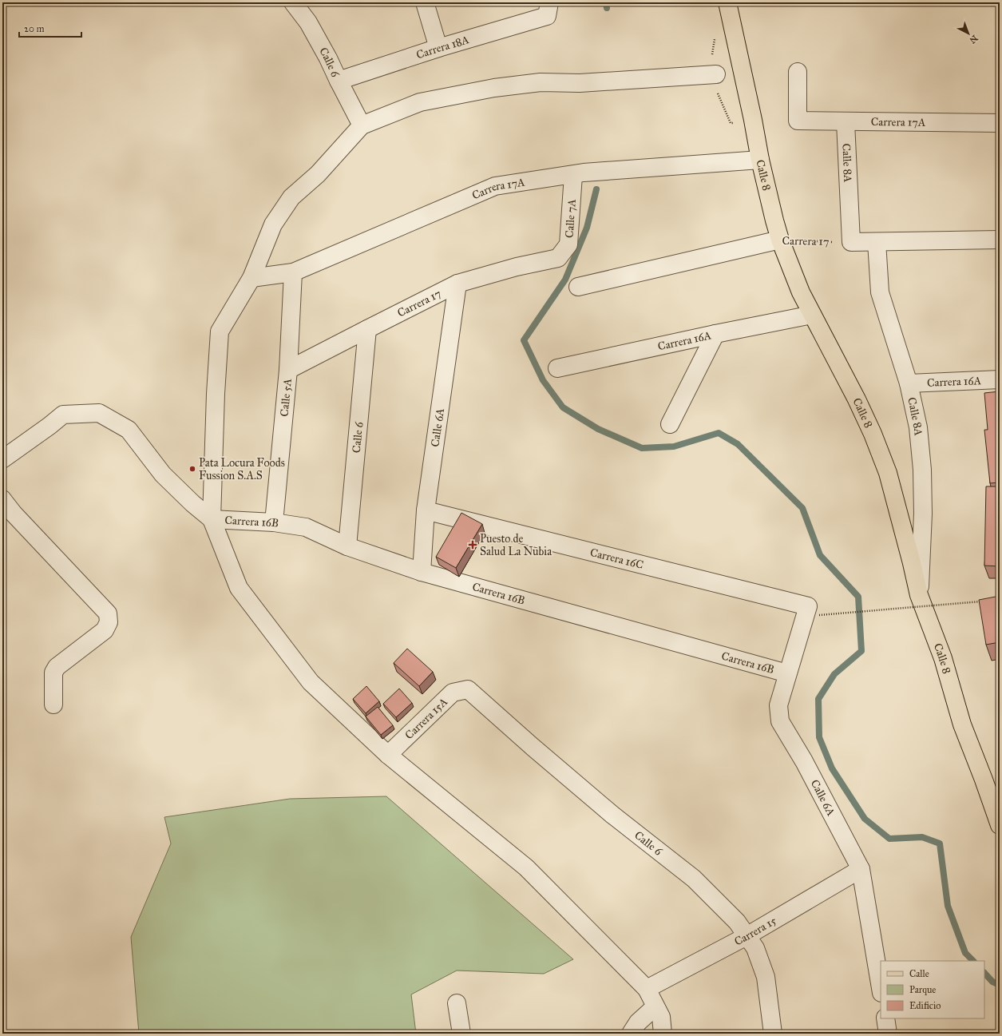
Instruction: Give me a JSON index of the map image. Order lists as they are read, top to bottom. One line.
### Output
{"streets":{"main road":["Calle 8"],"street":["Carrera 18A","Calle 6","Carrera 17A","Calle 8A","Calle 7A","Carrera 17","Carrera 16A","Calle 5A","Calle 6A","Carrera 16B","Carrera 16C","Carrera 15A","Carrera 15"]},"crossings":[["Carrera 18A","Calle 6"],["Calle 6","Carrera 17"],["Calle 6","Carrera 16B"],["Calle 6","Carrera 15A"],["Calle 6","Carrera 15"],["Carrera 17A","Calle 8A"],["Carrera 17A","Calle 8"],["Carrera 17A","Calle 7A"],["Carrera 17A","Calle 5A"],["Calle 8A","Calle 8"],["Calle 8A","Carrera 17"],["Calle 8A","Carrera 16A"],["Calle 8","Carrera 17"],["Calle 8","Carrera 16A"],["Calle 7A","Carrera 17"],["Carrera 17","Calle 5A"],["Carrera 17","Calle 6A"],["Calle 5A","Carrera 16B"],["Calle 6A","Carrera 16B"],["Calle 6A","Carrera 16C"],["Calle 6A","Carrera 15"]],"places":{"other":["Pata Locura Foods Fussion S.A.S"],"health":["Puesto de Salud La Nubia"]},"legend":["Calle","Parque","Edificio"],"scale_bar":"20 m","north":"bottom right"}
